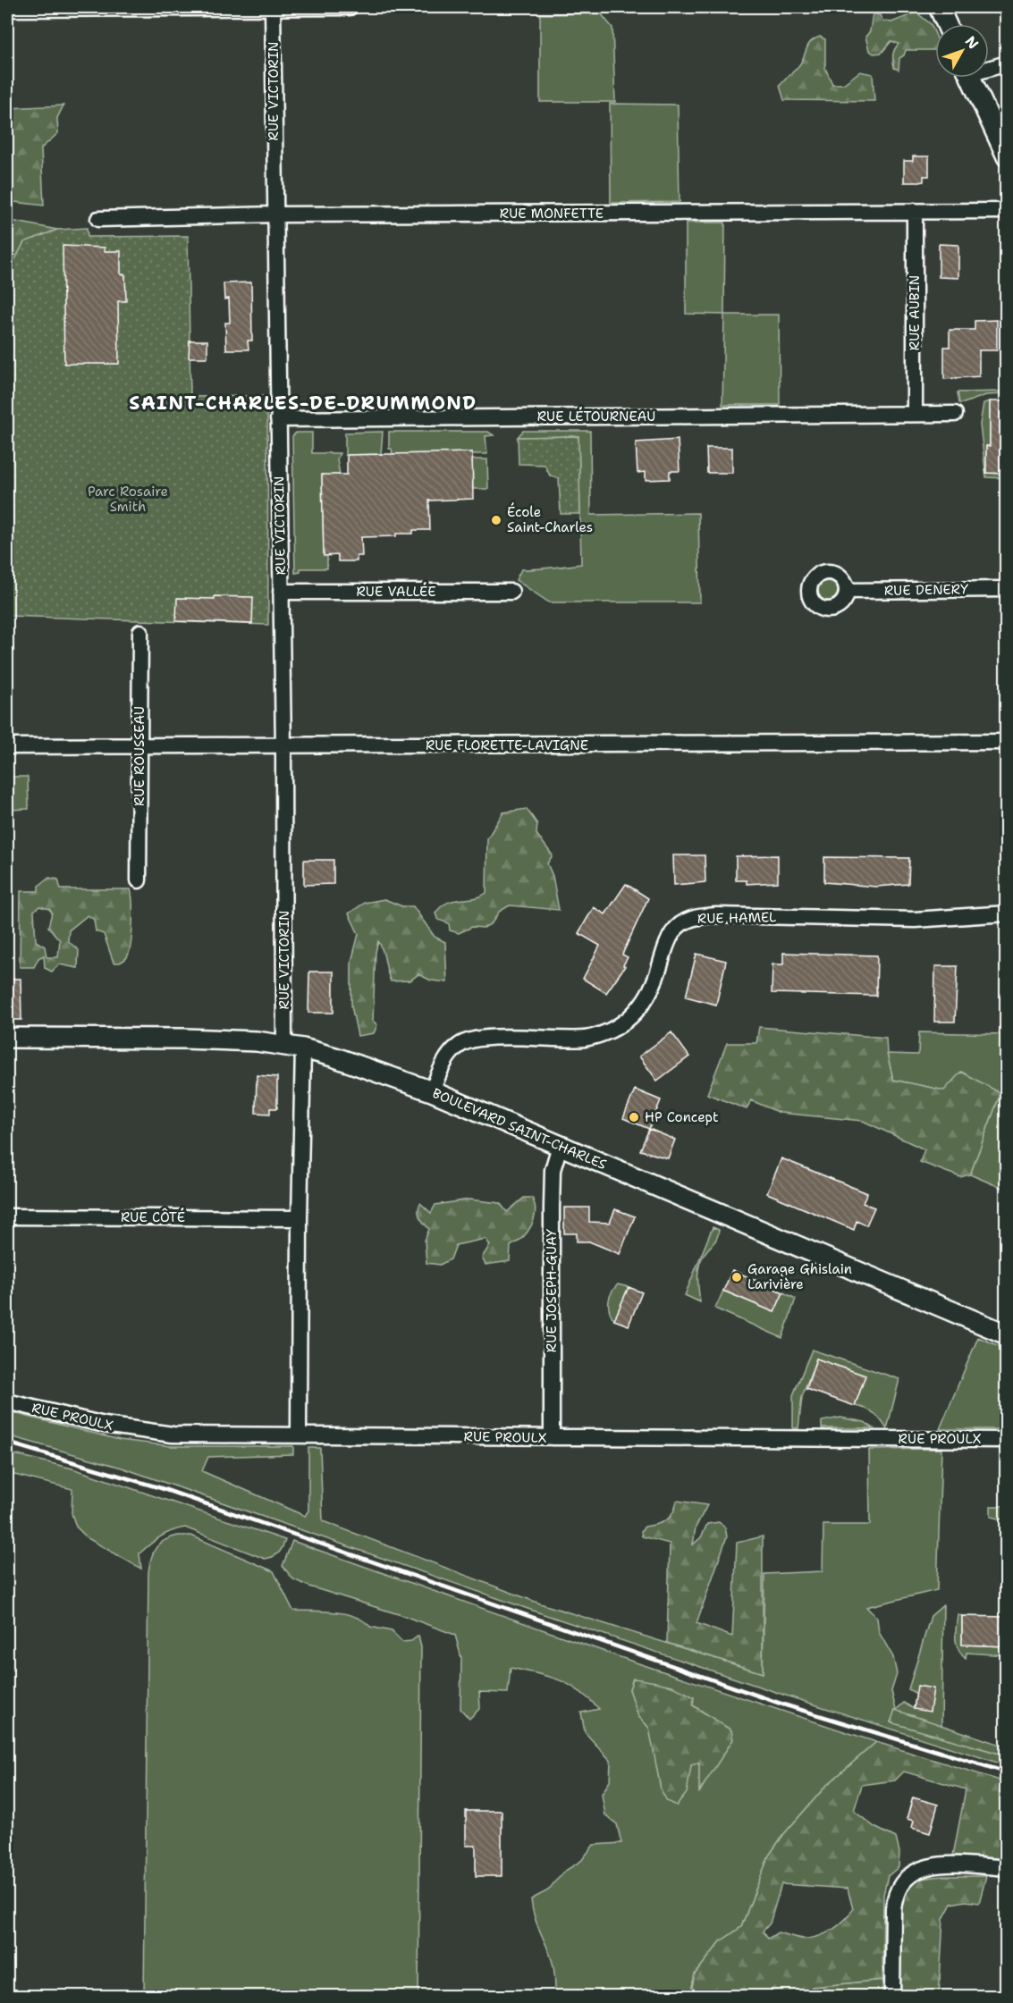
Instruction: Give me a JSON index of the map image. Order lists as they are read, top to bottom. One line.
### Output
{"streets":{"street":["RUE VICTORIN","RUE MONFETTE","RUE AUBIN","RUE LÉTOURNEAU","RUE DENERY","RUE VALLÉE","RUE FLORETTE-LAVIGNE","RUE ROUSSEAU","RUE HAMEL","BOULEVARD SAINT-CHARLES","RUE CÔTÉ","RUE JOSEPH-GUAY","RUE PROULX"]},"crossings":[["RUE VICTORIN","RUE MONFETTE"],["RUE VICTORIN","RUE LÉTOURNEAU"],["RUE VICTORIN","RUE VALLÉE"],["RUE VICTORIN","RUE FLORETTE-LAVIGNE"],["RUE VICTORIN","BOULEVARD SAINT-CHARLES"],["RUE MONFETTE","RUE AUBIN"],["RUE AUBIN","RUE LÉTOURNEAU"],["RUE FLORETTE-LAVIGNE","RUE ROUSSEAU"],["RUE HAMEL","BOULEVARD SAINT-CHARLES"],["BOULEVARD SAINT-CHARLES","RUE JOSEPH-GUAY"],["RUE JOSEPH-GUAY","RUE PROULX"]],"districts":["SAINT-CHARLES-DE-DRUMMOND"],"parks":["Parc Rosaire Smith"],"places":["École Saint-Charles","HP Concept","Garage Ghislain Larivière"],"north":"top right"}
